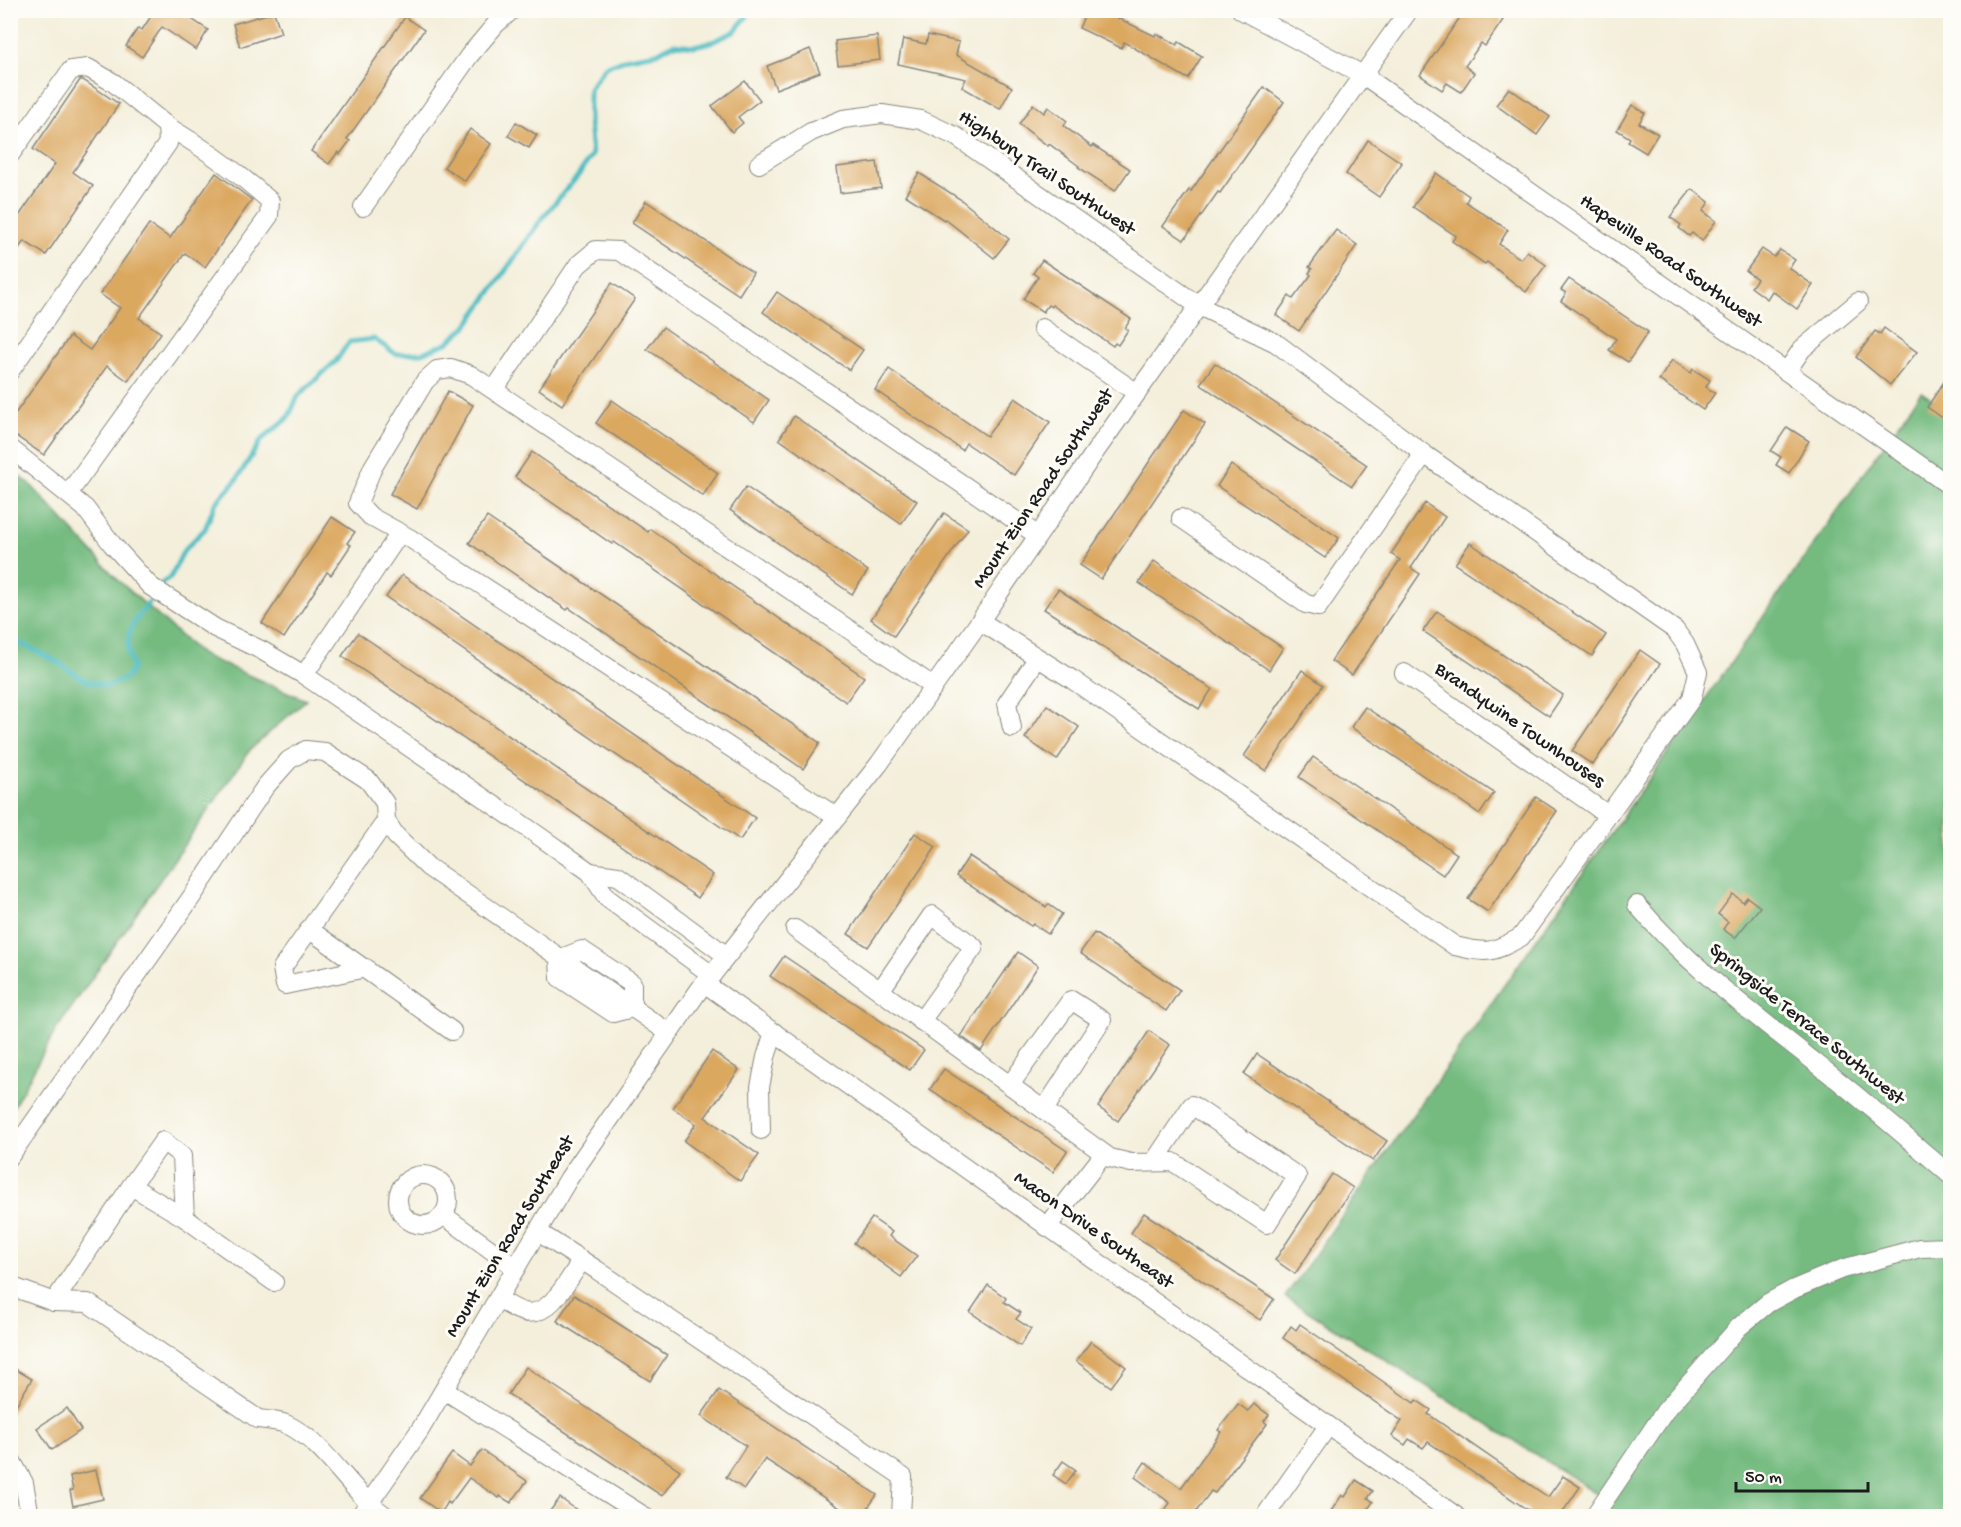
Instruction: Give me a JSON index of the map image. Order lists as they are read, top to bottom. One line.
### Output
{"streets":{"street":["Highbury Trail Southwest","Hapeville Road Southwest","Mount Zion Road Southwest","Brandywine Townhouses","Springside Terrace Southwest","Macon Drive Southeast","Mount Zion Road Southeast"]},"crossings":[["Highbury Trail Southwest","Mount Zion Road Southwest"],["Highbury Trail Southwest","Brandywine Townhouses"],["Hapeville Road Southwest","Mount Zion Road Southwest"],["Mount Zion Road Southwest","Macon Drive Southeast"],["Mount Zion Road Southwest","Mount Zion Road Southeast"],["Macon Drive Southeast","Mount Zion Road Southeast"]],"scale_bar":"50 m"}
